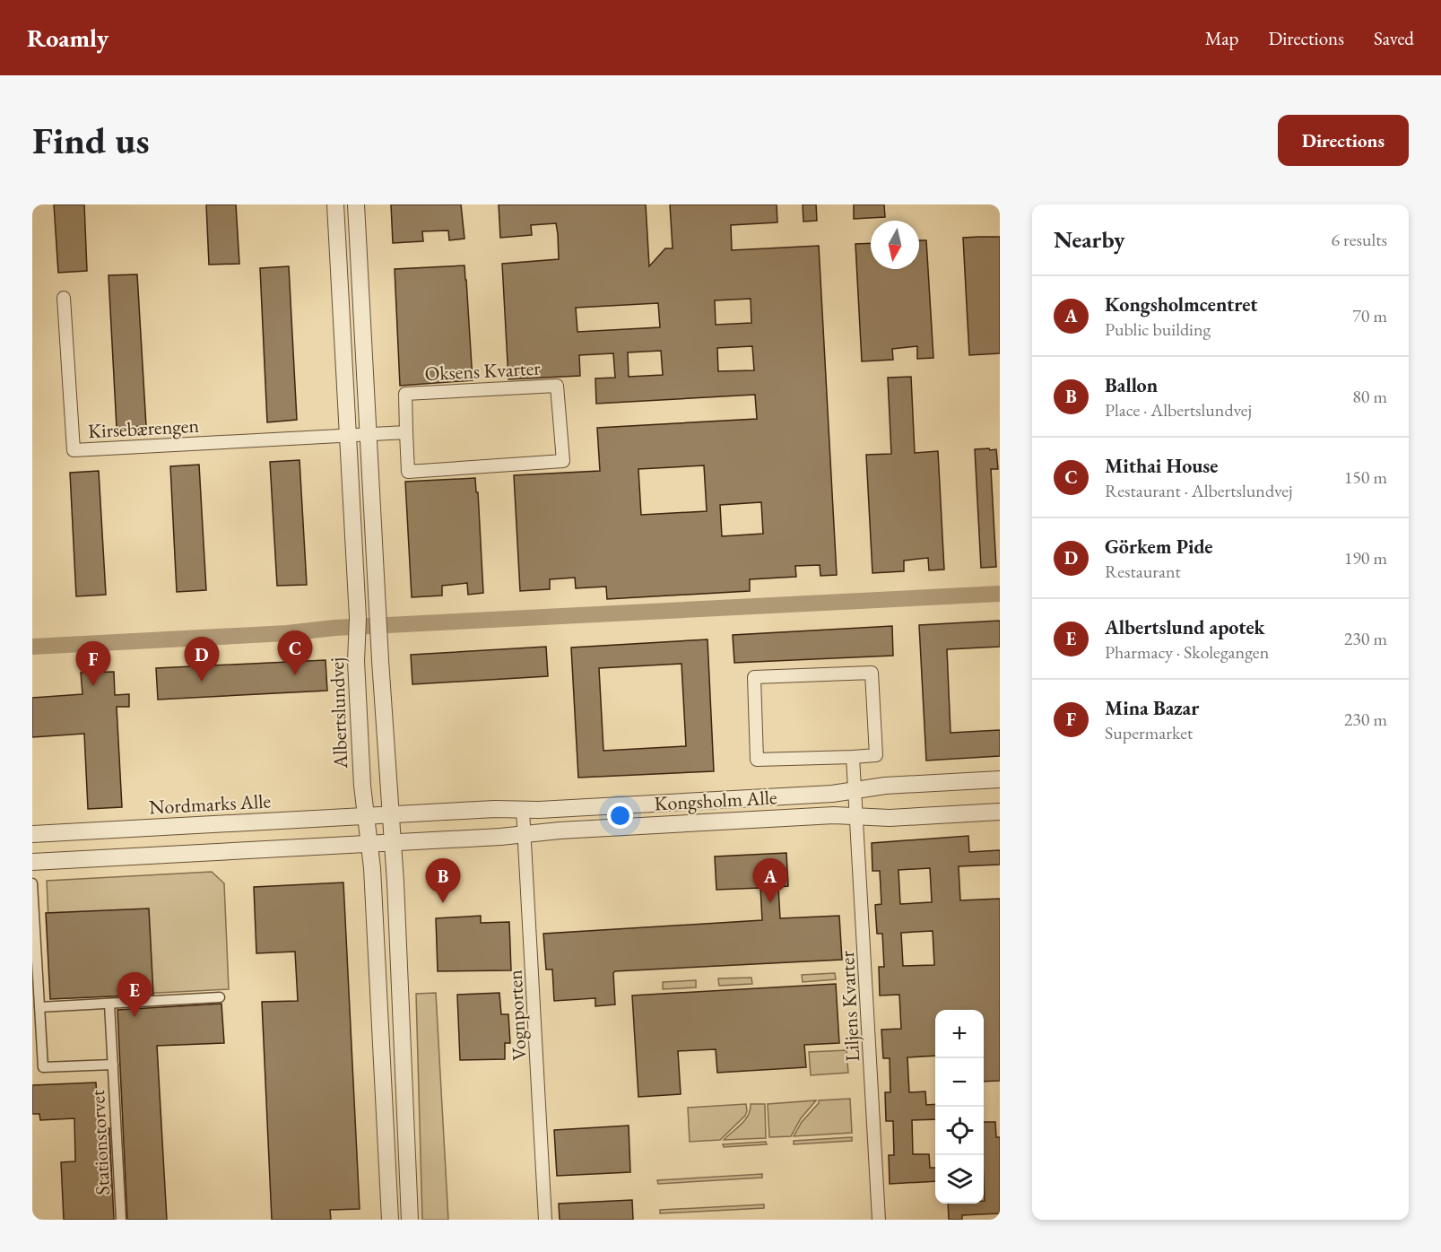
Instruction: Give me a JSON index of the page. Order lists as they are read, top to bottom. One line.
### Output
{"streets":{"street":["Oksens Kvarter","Kirsebærengen","Albertslundvej","Kongsholm Alle","Nordmarks Alle","Liljens Kvarter","Vognporten","Stationstorvet"]},"crossings":[["Kirsebærengen","Albertslundvej"],["Albertslundvej","Kongsholm Alle"],["Albertslundvej","Nordmarks Alle"],["Kongsholm Alle","Nordmarks Alle"],["Kongsholm Alle","Liljens Kvarter"],["Kongsholm Alle","Vognporten"]],"north":"bottom","page":{"header":"Roamly","nav":["Map","Directions","Saved"],"buttons":"Directions","title":"Find us","heading":["Nearby","6 results"],"list":[{"mark":"A","name":"Kongsholmcentret","note":"Public building","value":"70 m"},{"mark":"B","name":"Ballon","note":"Place · Albertslundvej","value":"80 m"},{"mark":"C","name":"Mithai House","note":"Restaurant · Albertslundvej","value":"150 m"},{"mark":"D","name":"Görkem Pide","note":"Restaurant","value":"190 m"},{"mark":"E","name":"Albertslund apotek","note":"Pharmacy · Skolegangen","value":"230 m"},{"mark":"F","name":"Mina Bazar","note":"Supermarket","value":"230 m"}],"pins":["C","D","F","A","B","E"],"map_buttons":["+","−"]}}
